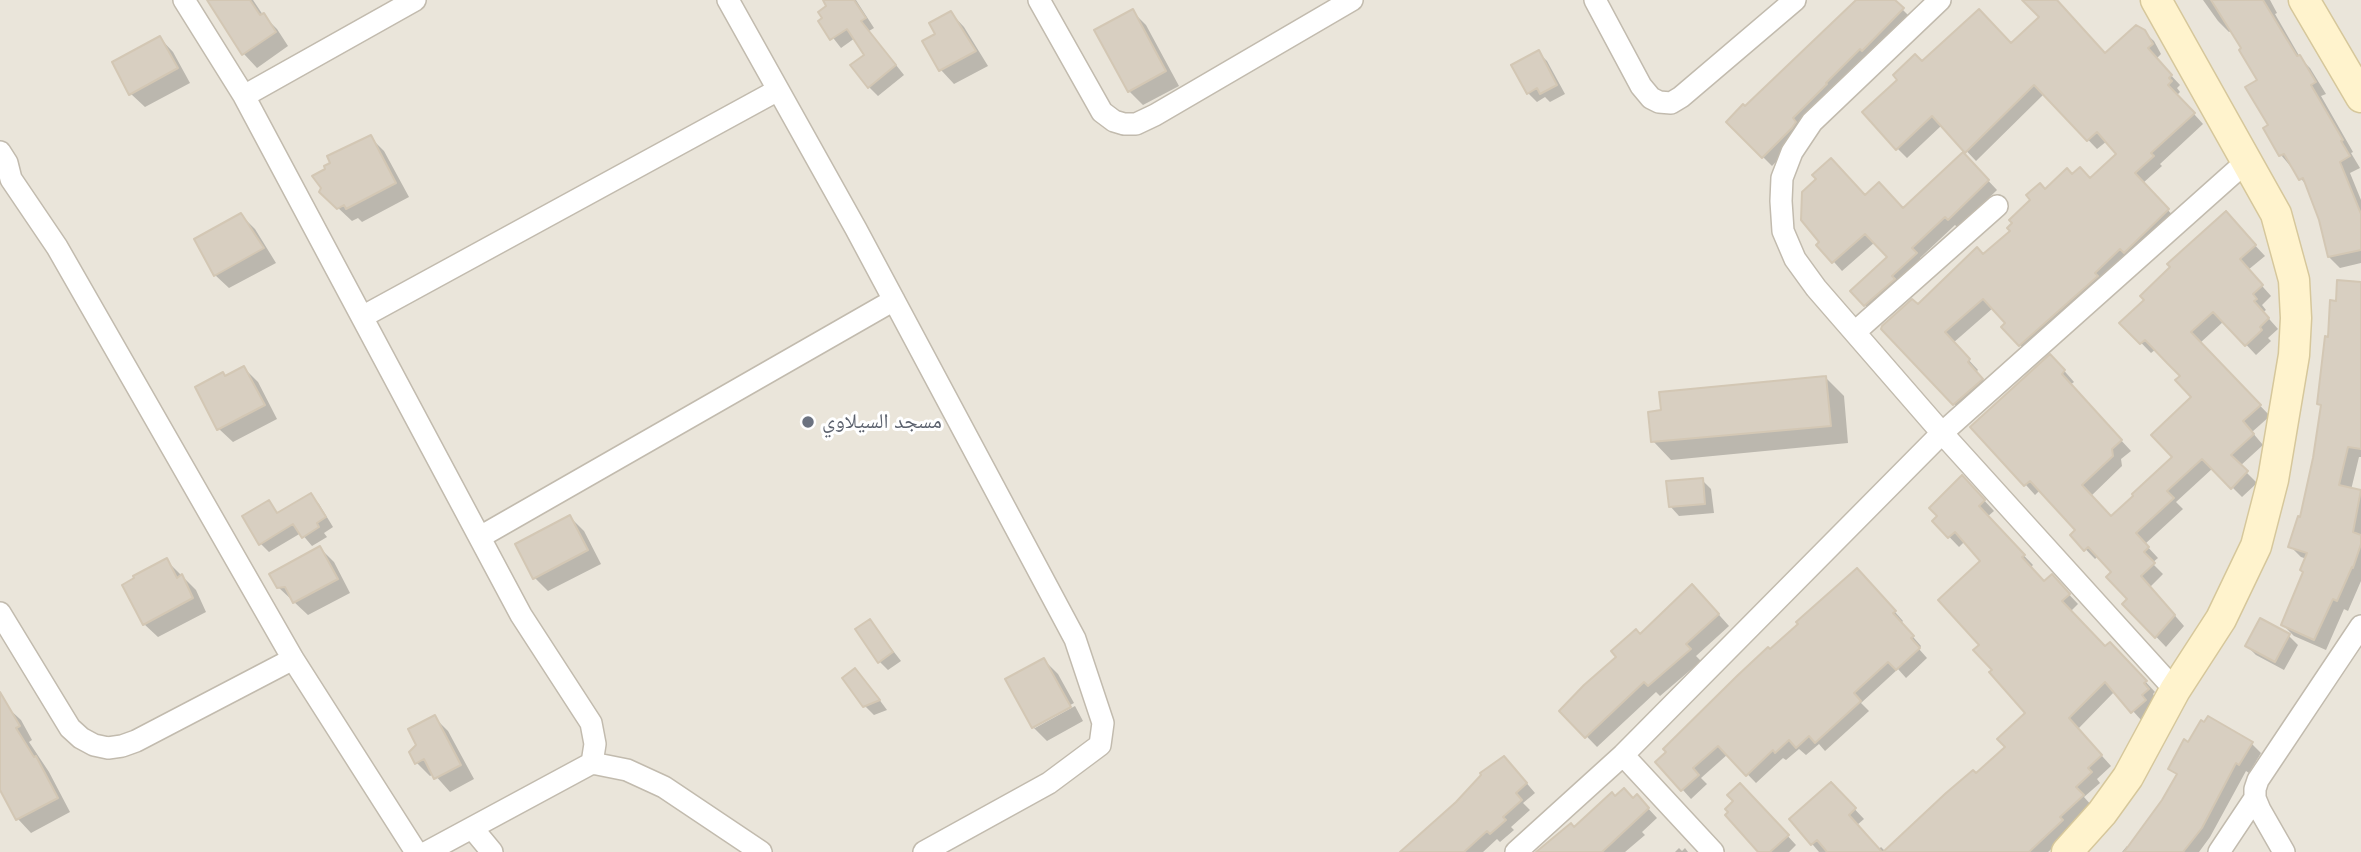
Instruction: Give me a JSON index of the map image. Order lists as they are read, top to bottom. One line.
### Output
{"places":["مسجد السيلاوي"]}
